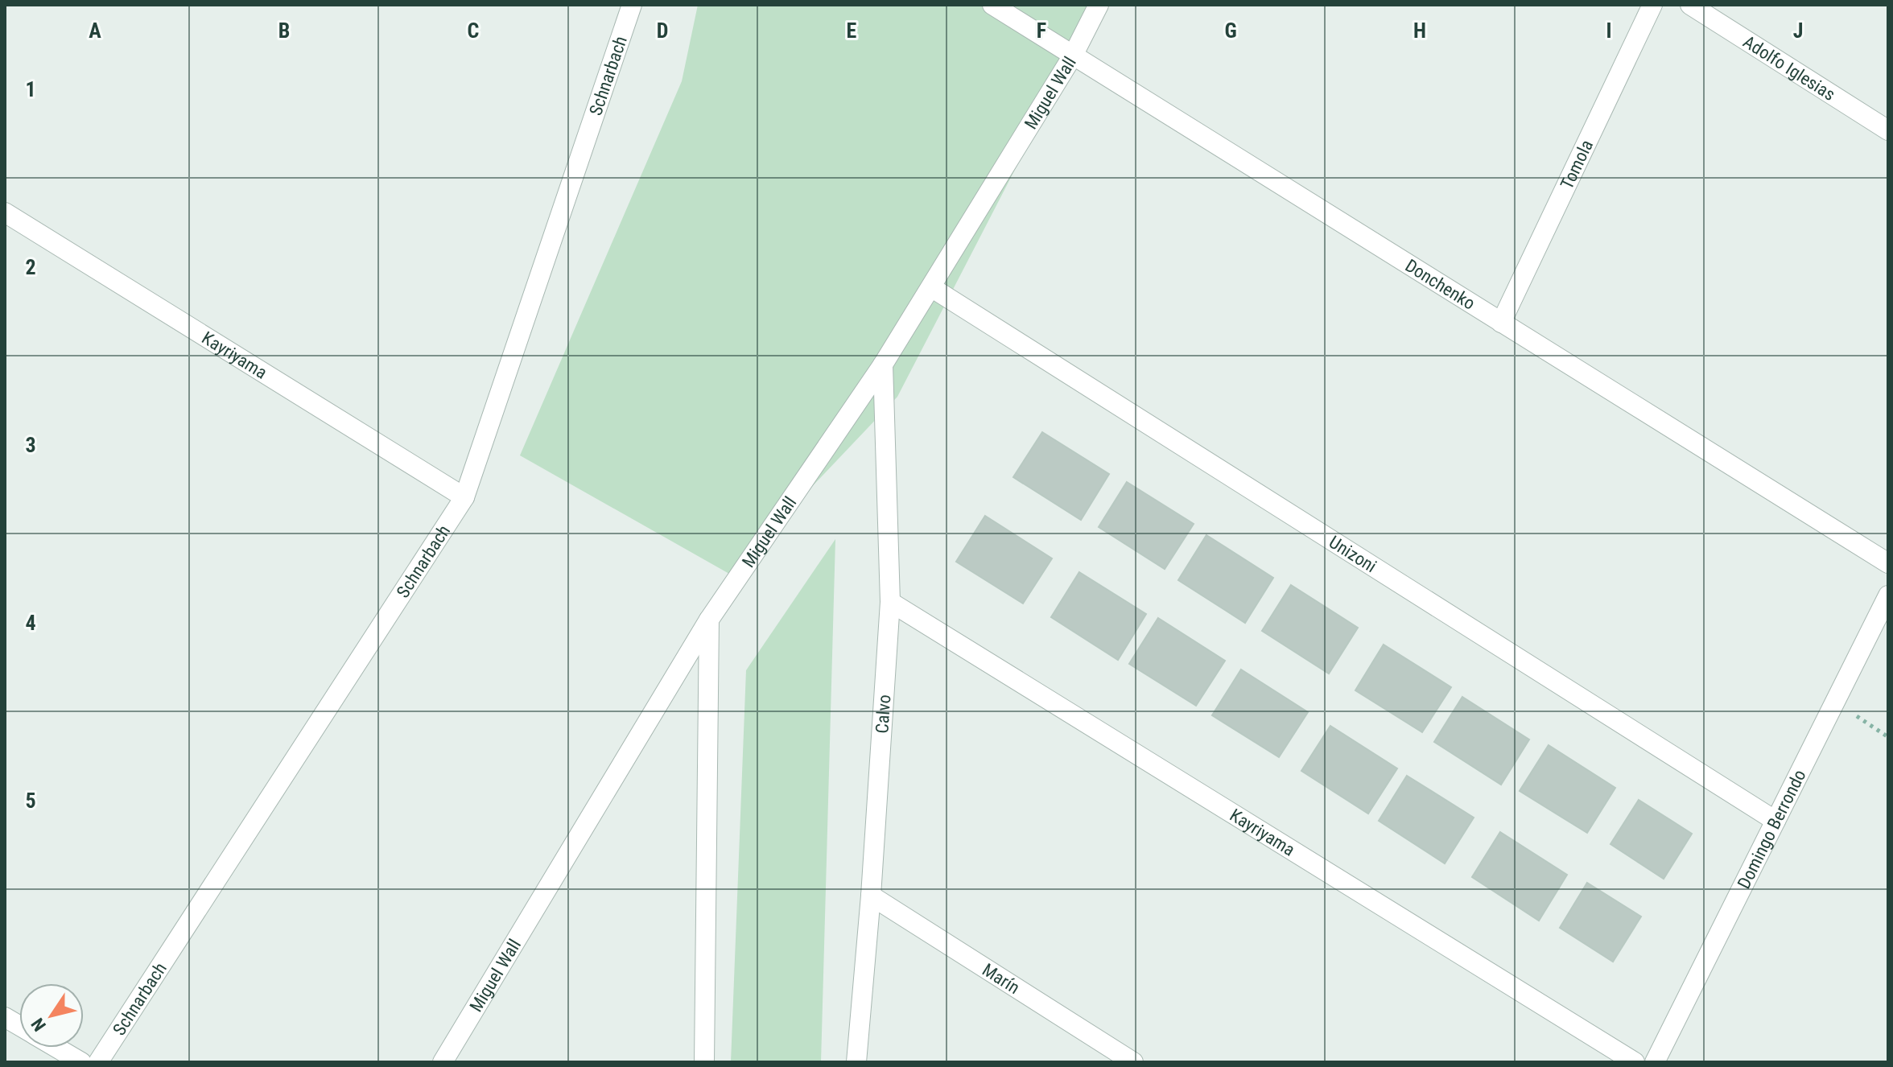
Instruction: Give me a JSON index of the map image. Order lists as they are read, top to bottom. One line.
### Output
{"streets":{"street":["Adolfo Iglesias","Schnarbach","Miguel Wall","Tomola","Donchenko","Kayriyama","Unizoni","Calvo","Domingo Berrondo","Marín"]},"crossings":[["Schnarbach","Kayriyama"],["Miguel Wall","Donchenko"],["Miguel Wall","Unizoni"],["Miguel Wall","Calvo"],["Tomola","Donchenko"],["Kayriyama","Calvo"],["Unizoni","Domingo Berrondo"],["Calvo","Marín"]],"north":"bottom left","grid":{"columns":["A","B","C","D","E","F","G","H","I","J"],"rows":["1","2","3","4","5"]}}
